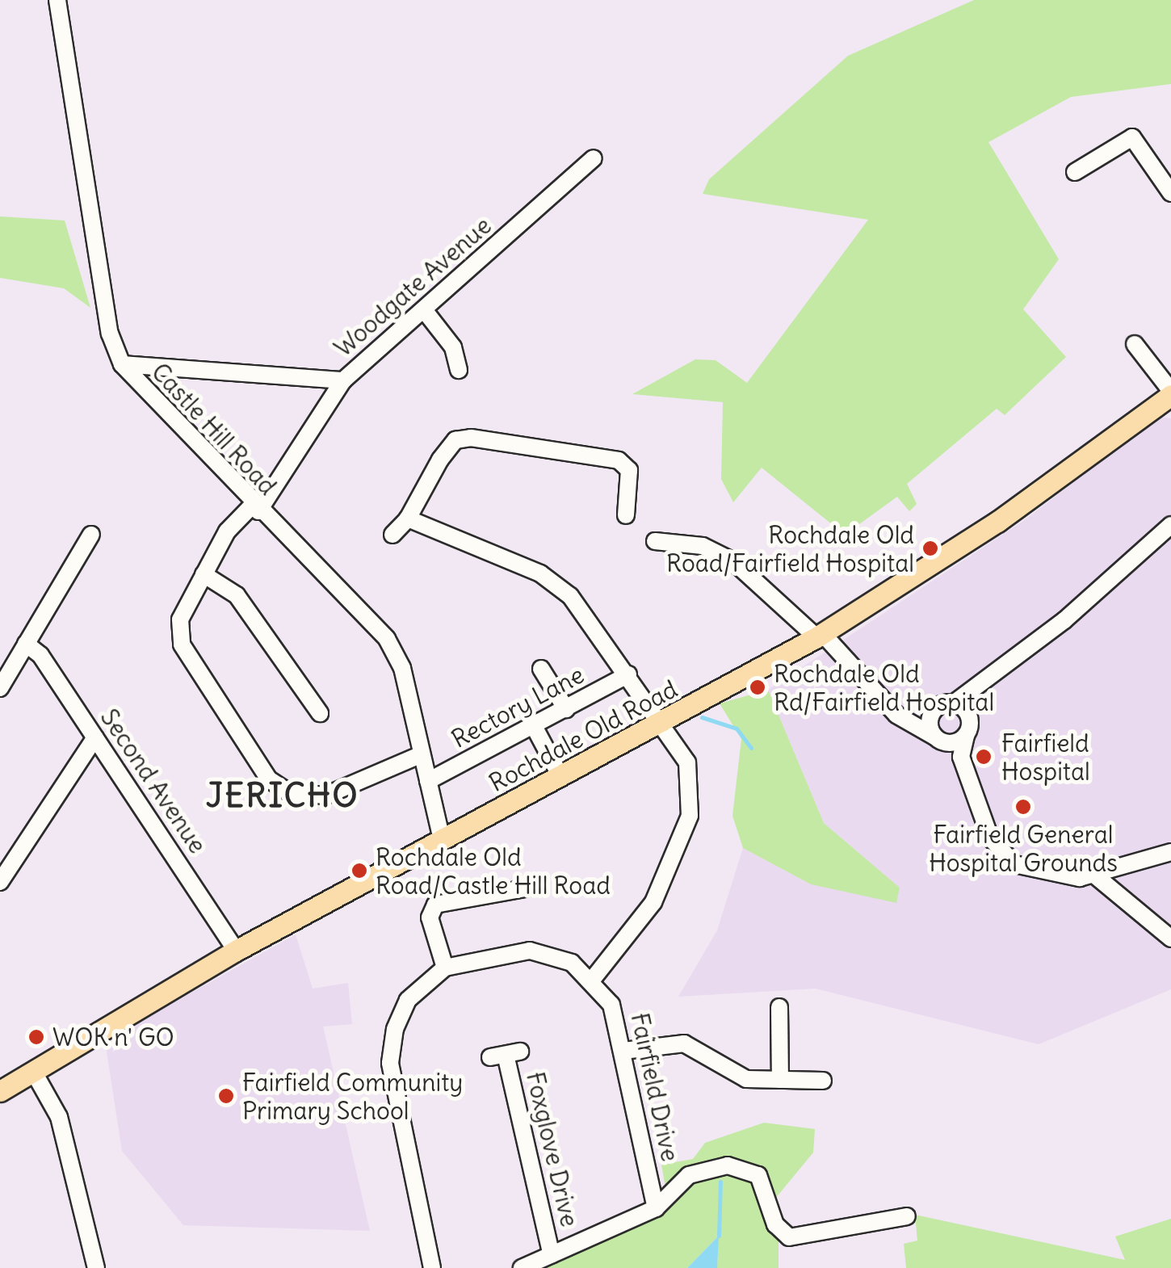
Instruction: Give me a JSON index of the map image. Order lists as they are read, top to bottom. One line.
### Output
{"streets":{"main road":["Rochdale Old Road"],"street":["Woodgate Avenue","Castle Hill Road","Rectory Lane","Second Avenue","Fairfield Drive","Foxglove Drive"]},"crossings":[["Woodgate Avenue","Castle Hill Road"],["Castle Hill Road","Rectory Lane"],["Castle Hill Road","Rochdale Old Road"],["Rectory Lane","Rochdale Old Road"],["Rectory Lane","Fairfield Drive"],["Rochdale Old Road","Second Avenue"]],"districts":["JERICHO"],"places":["Rochdale Old Road/Fairfield Hospital","Rochdale Old Rd/Fairfield Hospital","Fairfield Hospital","Fairfield General Hospital Grounds","Rochdale Old Road/Castle Hill Road","WOK n' GO","Fairfield Community Primary School"]}
